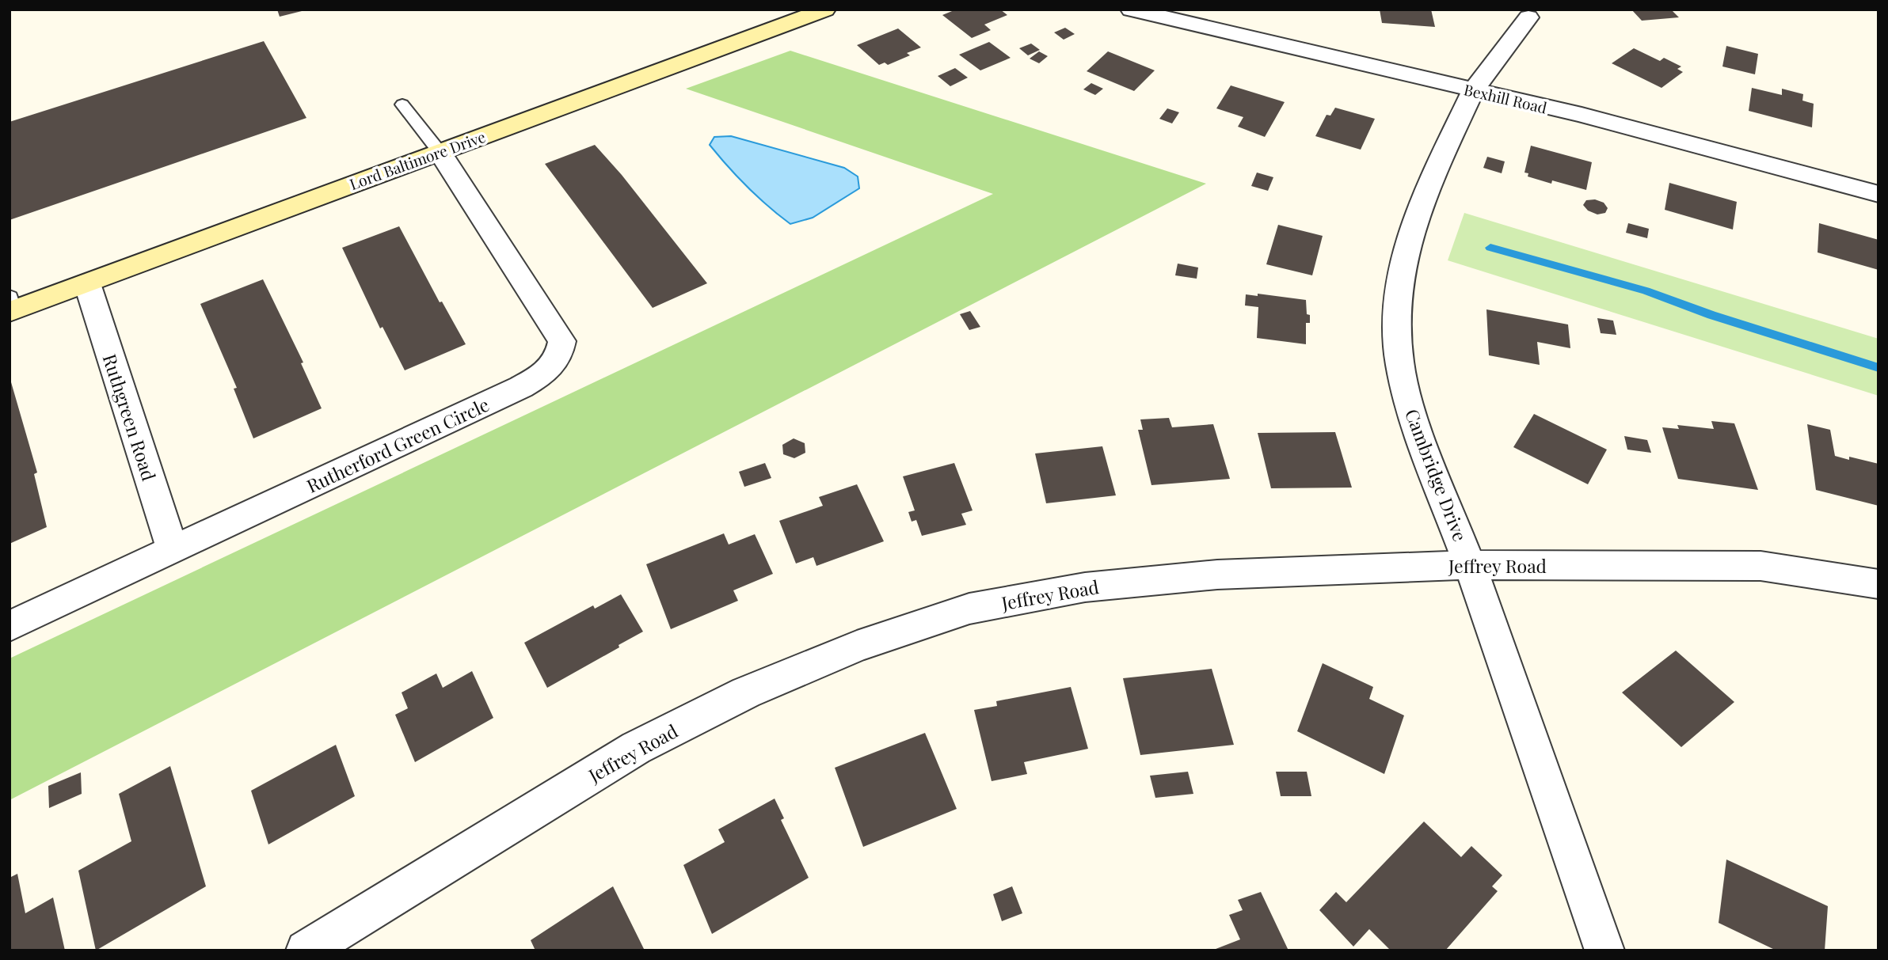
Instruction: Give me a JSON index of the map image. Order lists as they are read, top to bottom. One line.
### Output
{"streets":{"main road":["Lord Baltimore Drive"],"street":["Bexhill Road","Ruthgreen Road","Rutherford Green Circle","Cambridge Drive","Jeffrey Road"]},"crossings":[["Bexhill Road","Cambridge Drive"],["Lord Baltimore Drive","Ruthgreen Road"],["Lord Baltimore Drive","Rutherford Green Circle"],["Ruthgreen Road","Rutherford Green Circle"],["Cambridge Drive","Jeffrey Road"]]}
